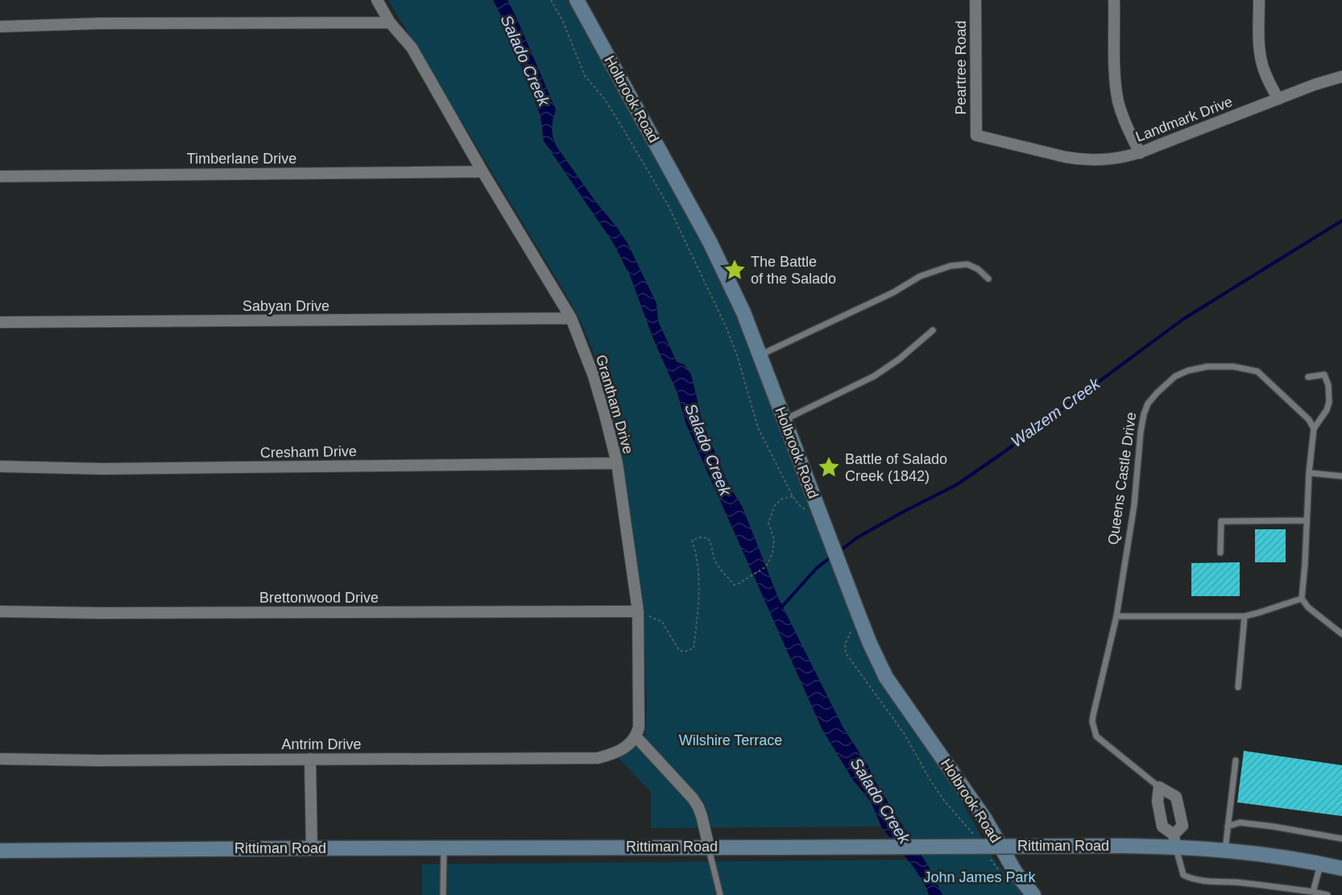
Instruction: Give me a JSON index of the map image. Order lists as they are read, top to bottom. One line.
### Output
{"streets":{"main road":["Holbrook Road","Rittiman Road"],"street":["Peartree Road","Landmark Drive","Timberlane Drive","Sabyan Drive","Grantham Drive","Cresham Drive","Queens Castle Drive","Brettonwood Drive","Antrim Drive"]},"crossings":[["Peartree Road","Landmark Drive"],["Timberlane Drive","Grantham Drive"],["Sabyan Drive","Grantham Drive"],["Grantham Drive","Cresham Drive"],["Grantham Drive","Brettonwood Drive"],["Grantham Drive","Antrim Drive"],["Queens Castle Drive","Rittiman Road"]],"water":["Salado Creek","Walzem Creek"],"parks":["Wilshire Terrace","John James Park"],"places":{"place":["The Battle of the Salado","Battle of Salado Creek (1842)"]}}
